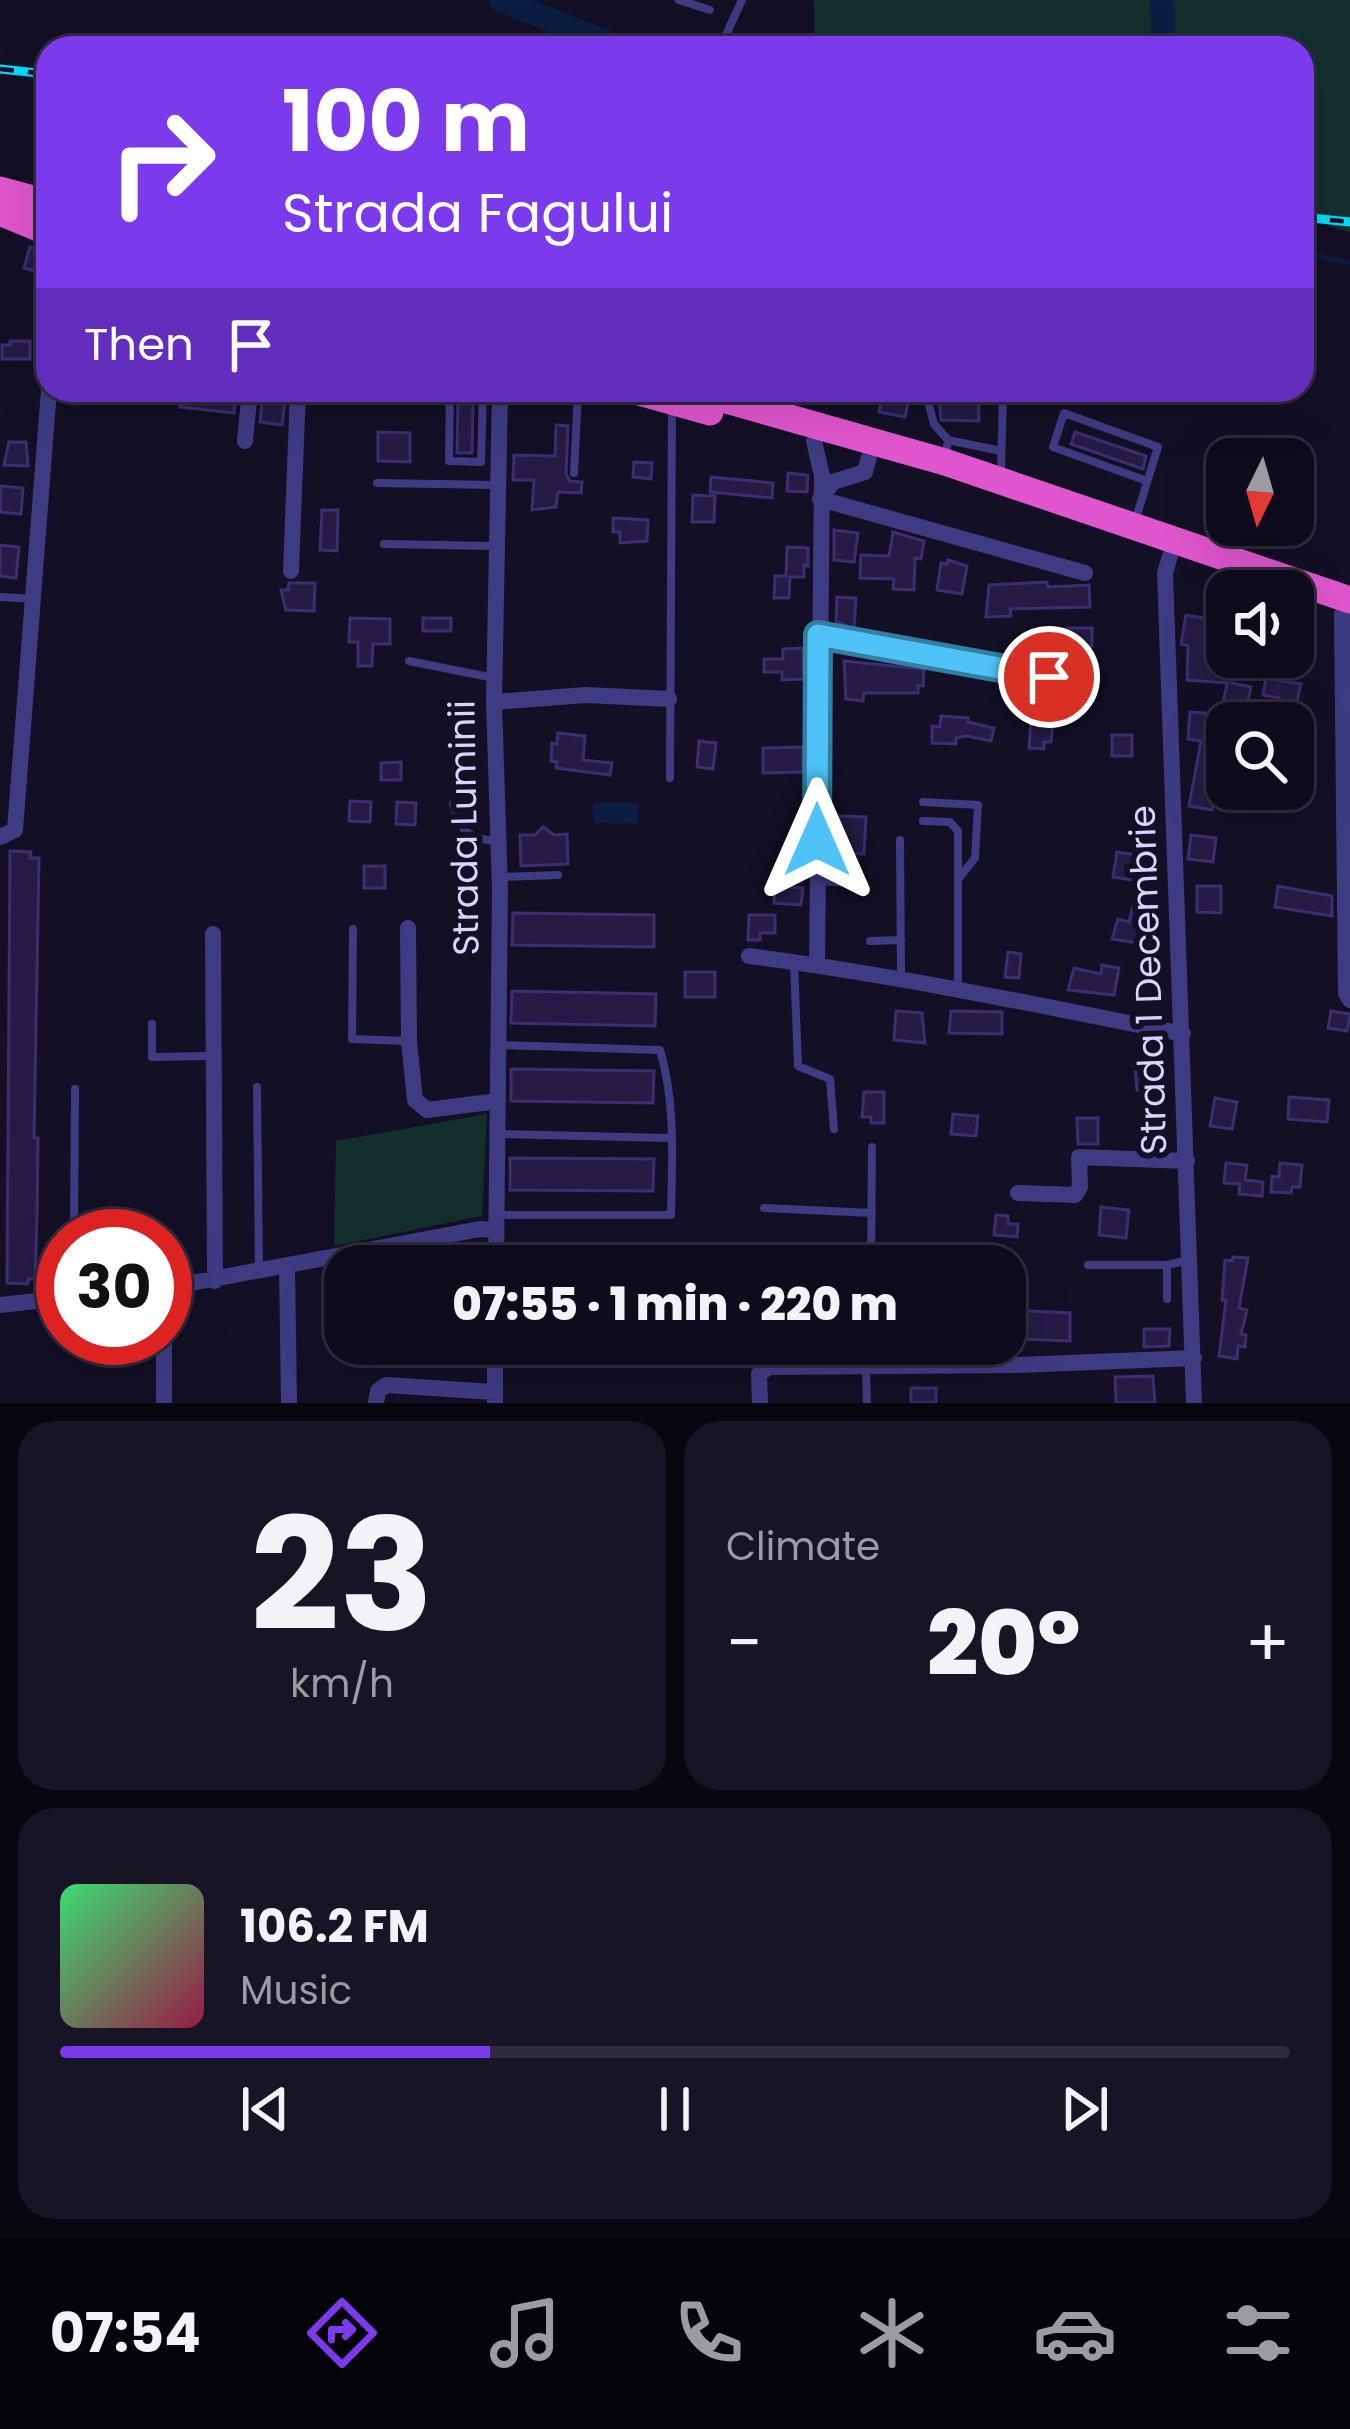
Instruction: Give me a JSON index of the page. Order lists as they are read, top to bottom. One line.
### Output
{"streets":{"street":["Strada Luminii","Strada 1 Decembrie"]},"north":"bottom","page":{"turn":["100 m","Strada Fagului"],"then":"Then","limit":"30","trip":"07:55 · 1 min · 220 m","tile":[["23","km/h"],"Climate"],"heat":["−","20°","+"],"song":["106.2 FM","Music"],"tabs":"07:54"}}
